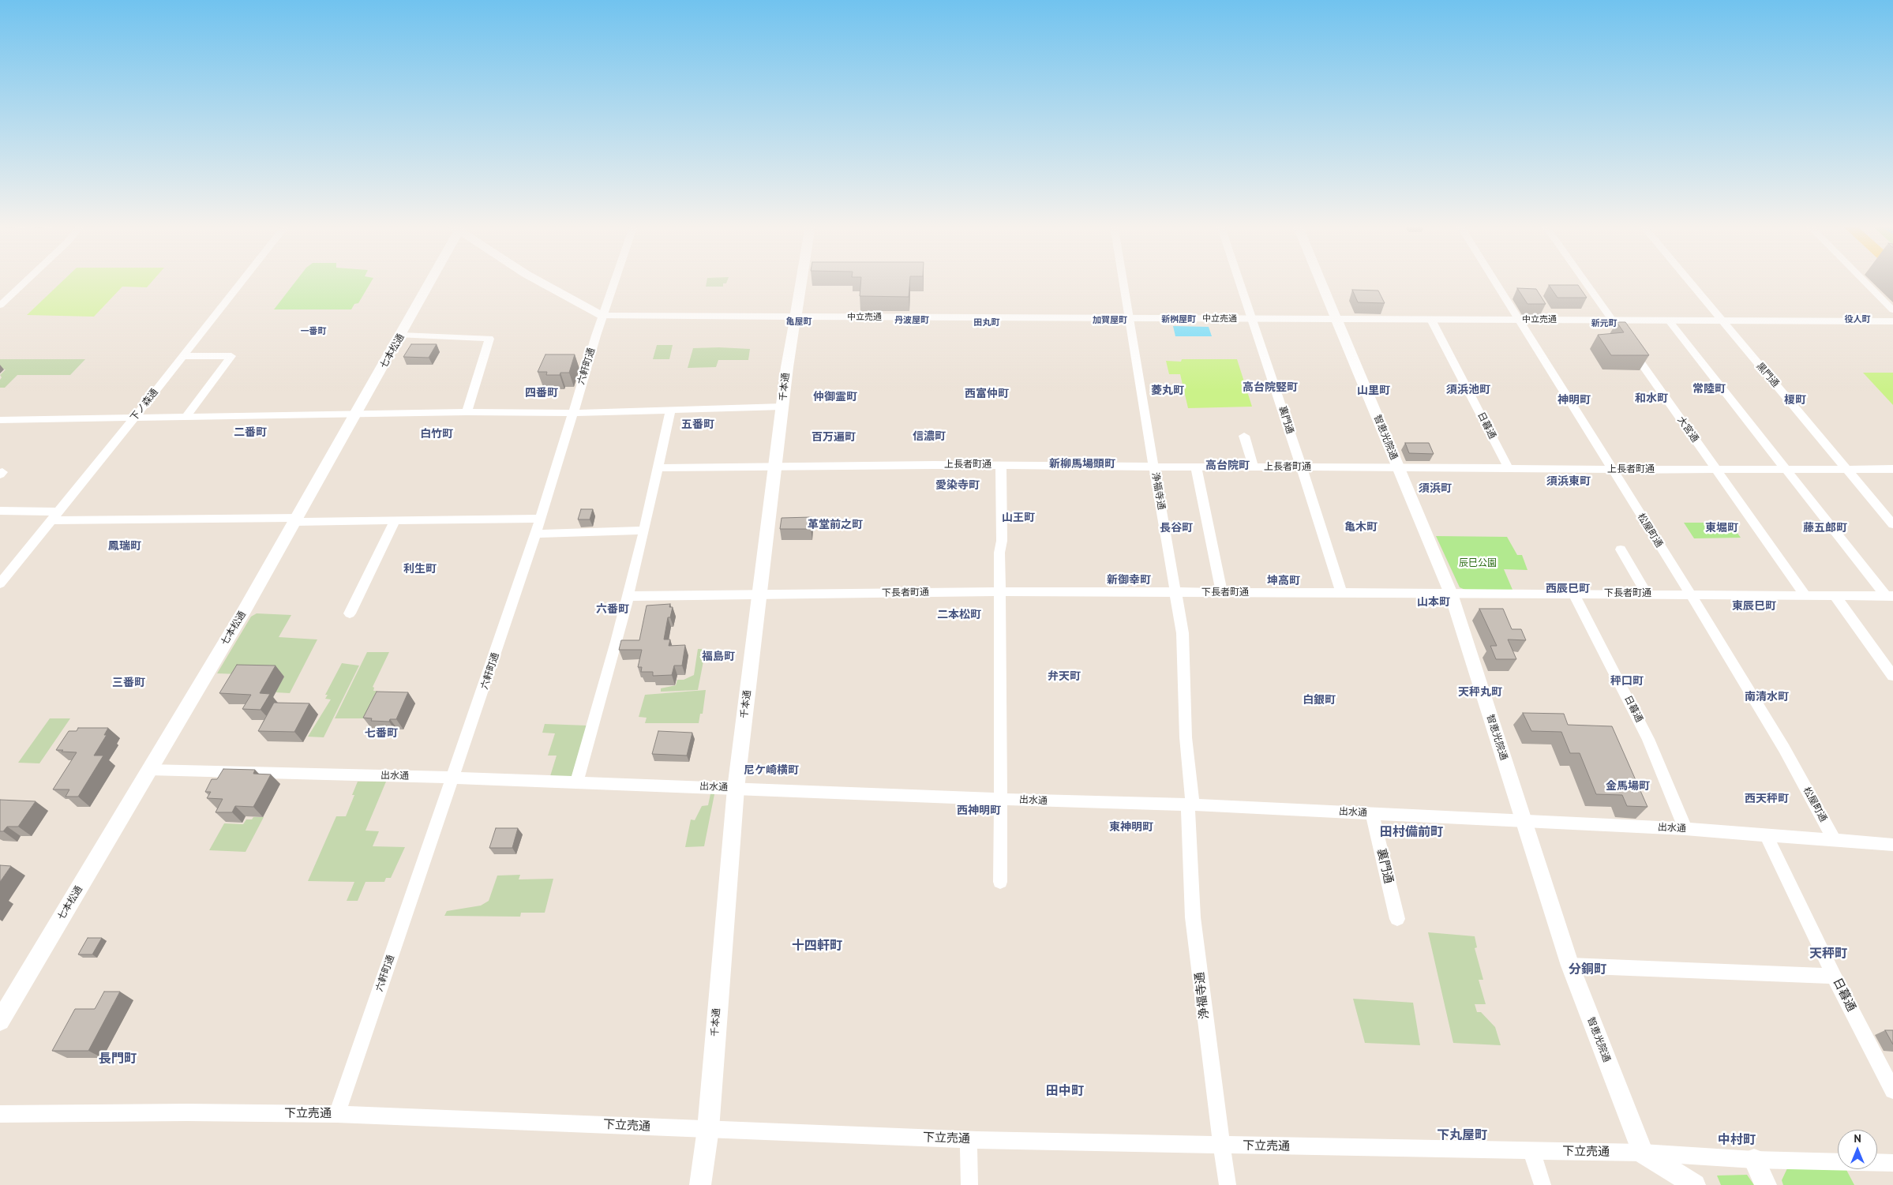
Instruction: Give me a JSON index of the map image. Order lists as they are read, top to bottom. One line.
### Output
{"streets":{"street":["中立売通","七本松通","六軒町通","黒門通","千本通","下ノ森通","裏門通","日暮通","大宮通","智恵光院通","上長者町通","浄福寺通","松屋町通","下長者町通","出水通","下立売通"]},"crossings":[["中立売通","六軒町通"],["中立売通","黒門通"],["中立売通","千本通"],["中立売通","裏門通"],["中立売通","日暮通"],["中立売通","大宮通"],["中立売通","智恵光院通"],["中立売通","浄福寺通"],["中立売通","松屋町通"],["七本松通","出水通"],["六軒町通","出水通"],["六軒町通","下立売通"],["黒門通","上長者町通"],["千本通","上長者町通"],["千本通","下長者町通"],["千本通","出水通"],["千本通","下立売通"],["裏門通","上長者町通"],["裏門通","下長者町通"],["裏門通","出水通"],["日暮通","上長者町通"],["日暮通","下長者町通"],["日暮通","出水通"],["大宮通","上長者町通"],["大宮通","下長者町通"],["智恵光院通","上長者町通"],["智恵光院通","下長者町通"],["智恵光院通","出水通"],["智恵光院通","下立売通"],["上長者町通","浄福寺通"],["上長者町通","松屋町通"],["浄福寺通","下長者町通"],["浄福寺通","出水通"],["浄福寺通","下立売通"],["松屋町通","下長者町通"],["松屋町通","出水通"]],"districts":["新桝屋町","役人町","丹波屋町","加賀屋町","亀屋町","田丸町","新元町","一番町","高台院竪町","常陸町","須浜池町","菱丸町","山里町","四番町","西富仲町","仲御霊町","和水町","神明町","榎町","五番町","二番町","白竹町","信濃町","百万遍町","新柳馬場頭町","高台院町","須浜東町","愛染寺町","須浜町","山王町","革堂前之町","亀木町","長谷町","東堀町","藤五郎町","鳳瑞町","利生町","新御幸町","坤高町","西辰巳町","山本町","東辰巳町","六番町","二本松町","福島町","弁天町","秤口町","三番町","天秤丸町","南清水町","白銀町","七番町","尼ケ崎横町","金馬場町","西天秤町","西神明町","東神明町","田村備前町","十四軒町","天秤町","分銅町","長門町","田中町","下丸屋町","中村町"],"parks":["辰巳公園"],"north":"top"}
